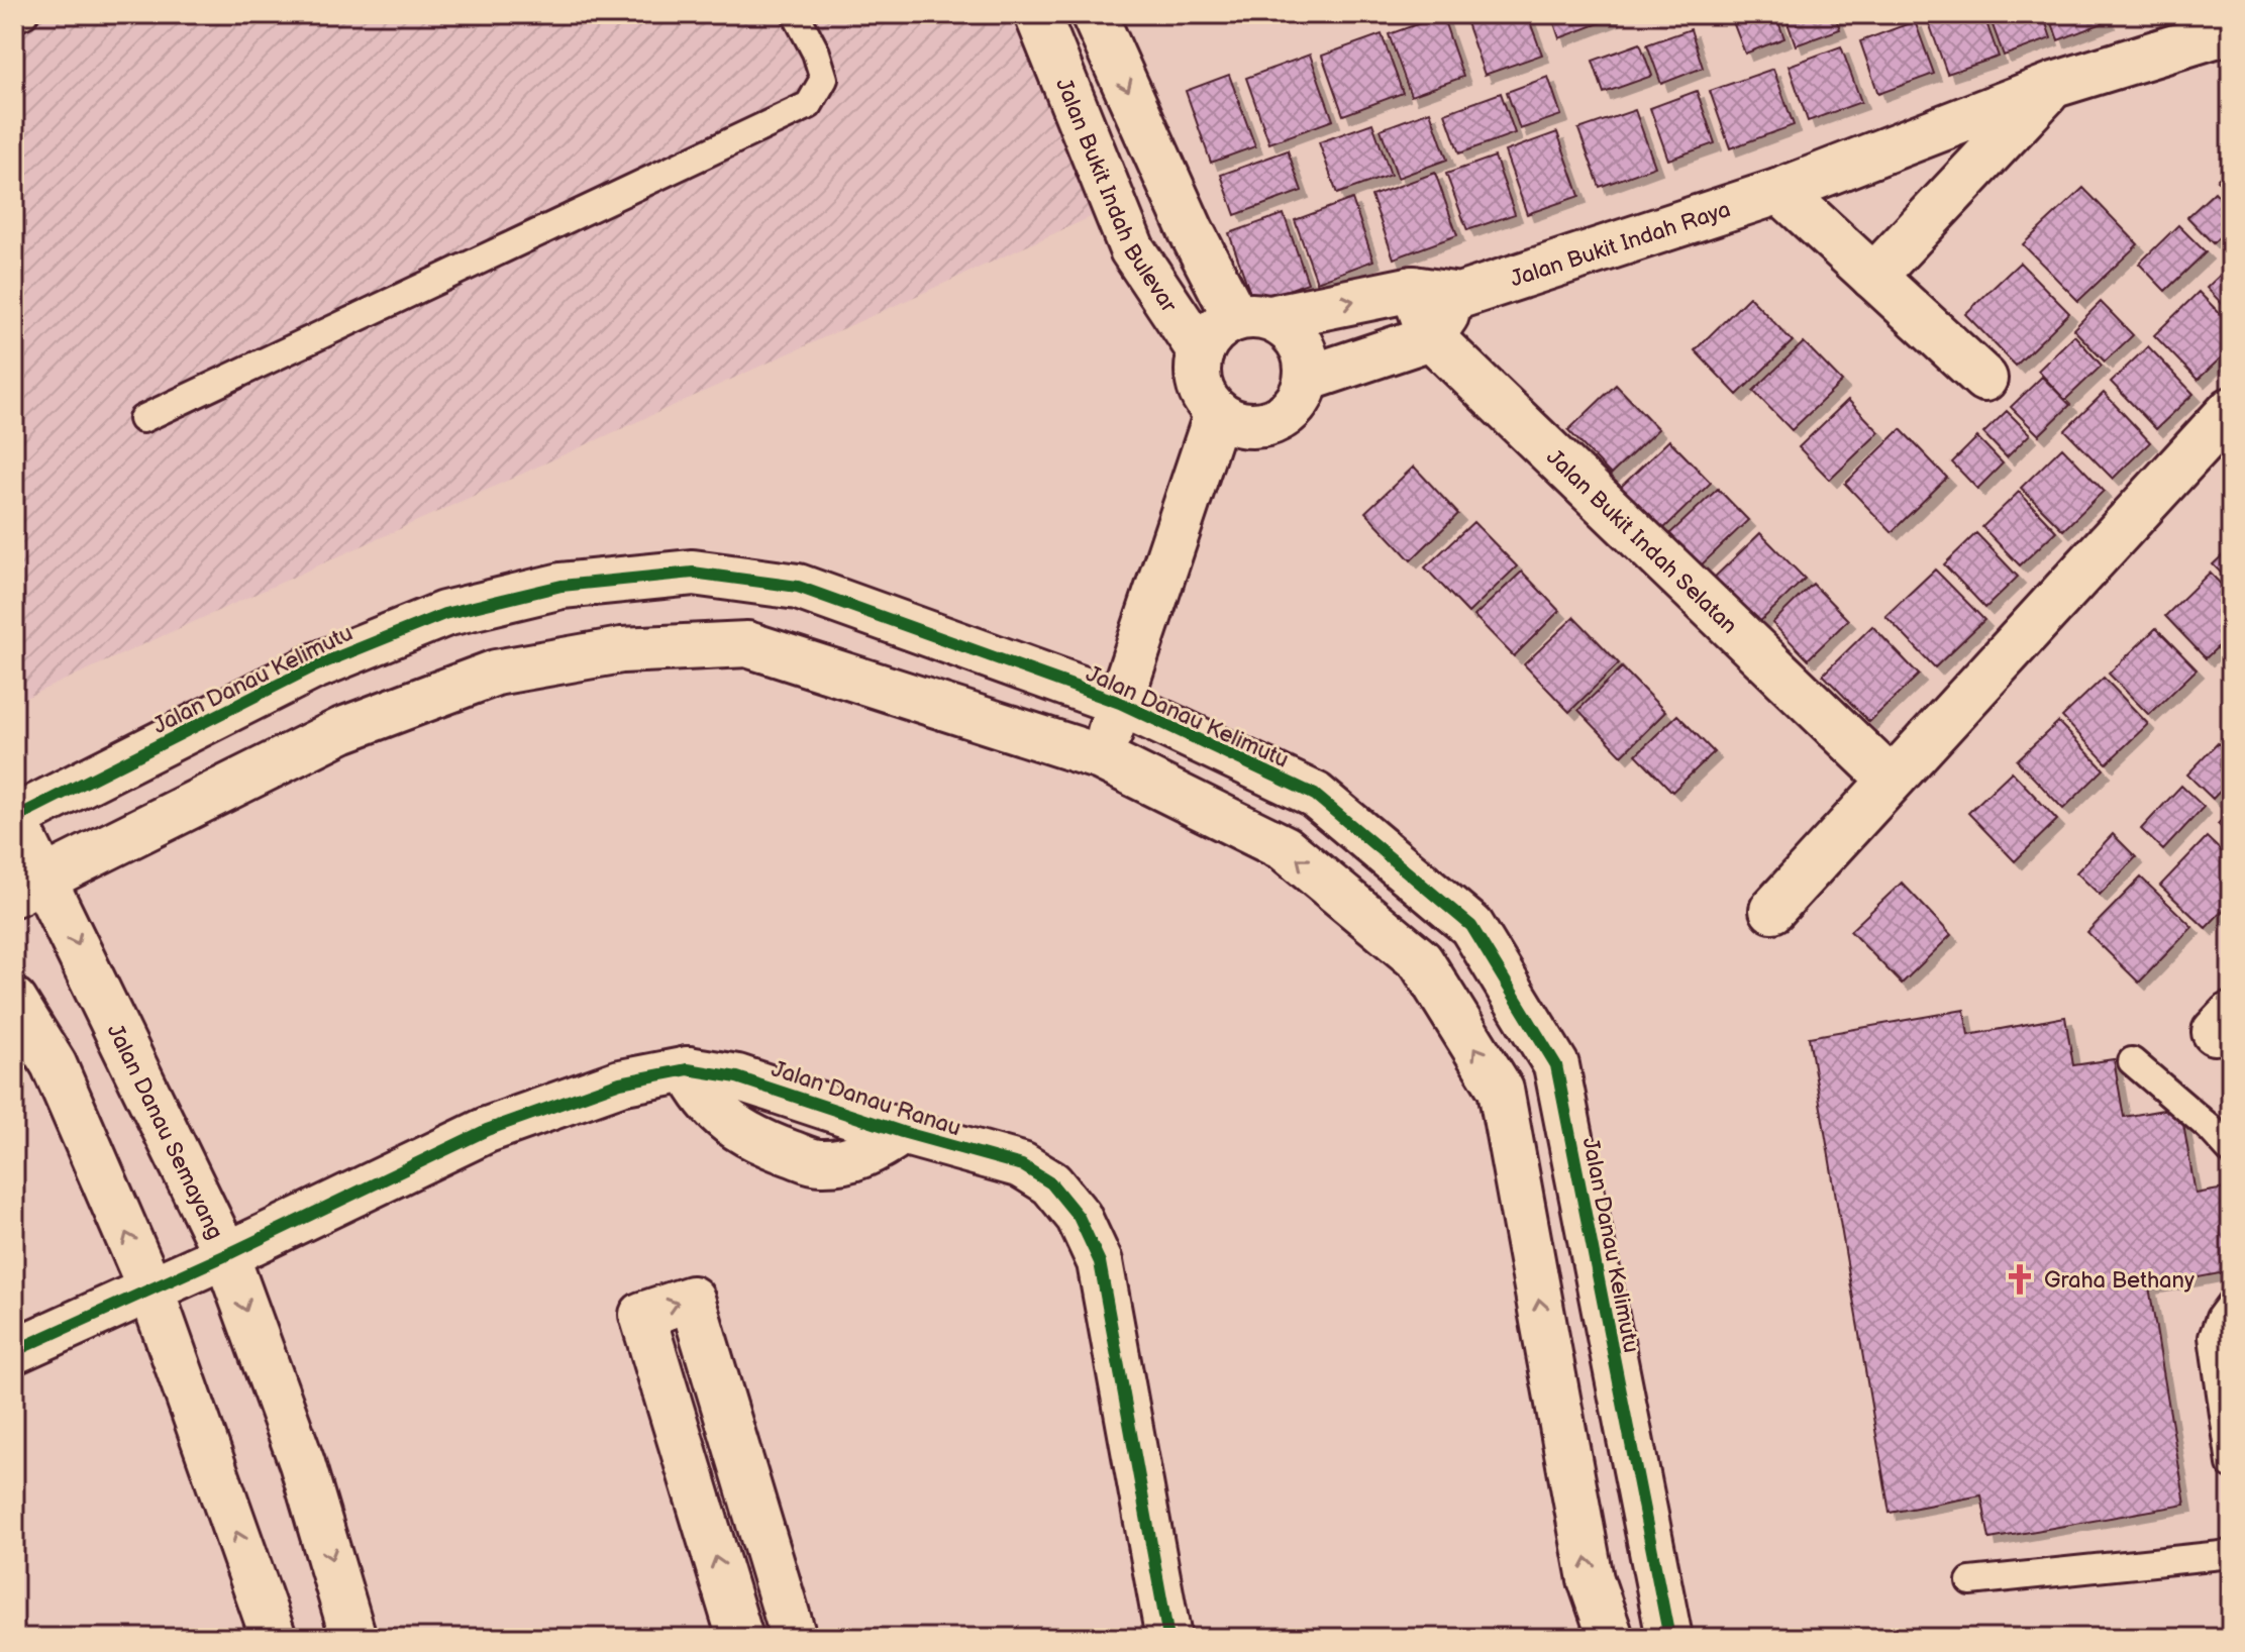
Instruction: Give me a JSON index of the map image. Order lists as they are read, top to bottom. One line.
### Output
{"streets":{"street":["Jalan Bukit Indah Bulevar","Jalan Bukit Indah Raya","Jalan Bukit Indah Selatan","Jalan Danau Kelimutu","Jalan Danau Ranau","Jalan Danau Semayang"]},"crossings":[["Jalan Bukit Indah Bulevar","Jalan Bukit Indah Raya"],["Jalan Bukit Indah Raya","Jalan Bukit Indah Selatan"],["Jalan Danau Kelimutu","Jalan Danau Semayang"],["Jalan Danau Ranau","Jalan Danau Semayang"]],"places":{"church":["Graha Bethany"]}}
